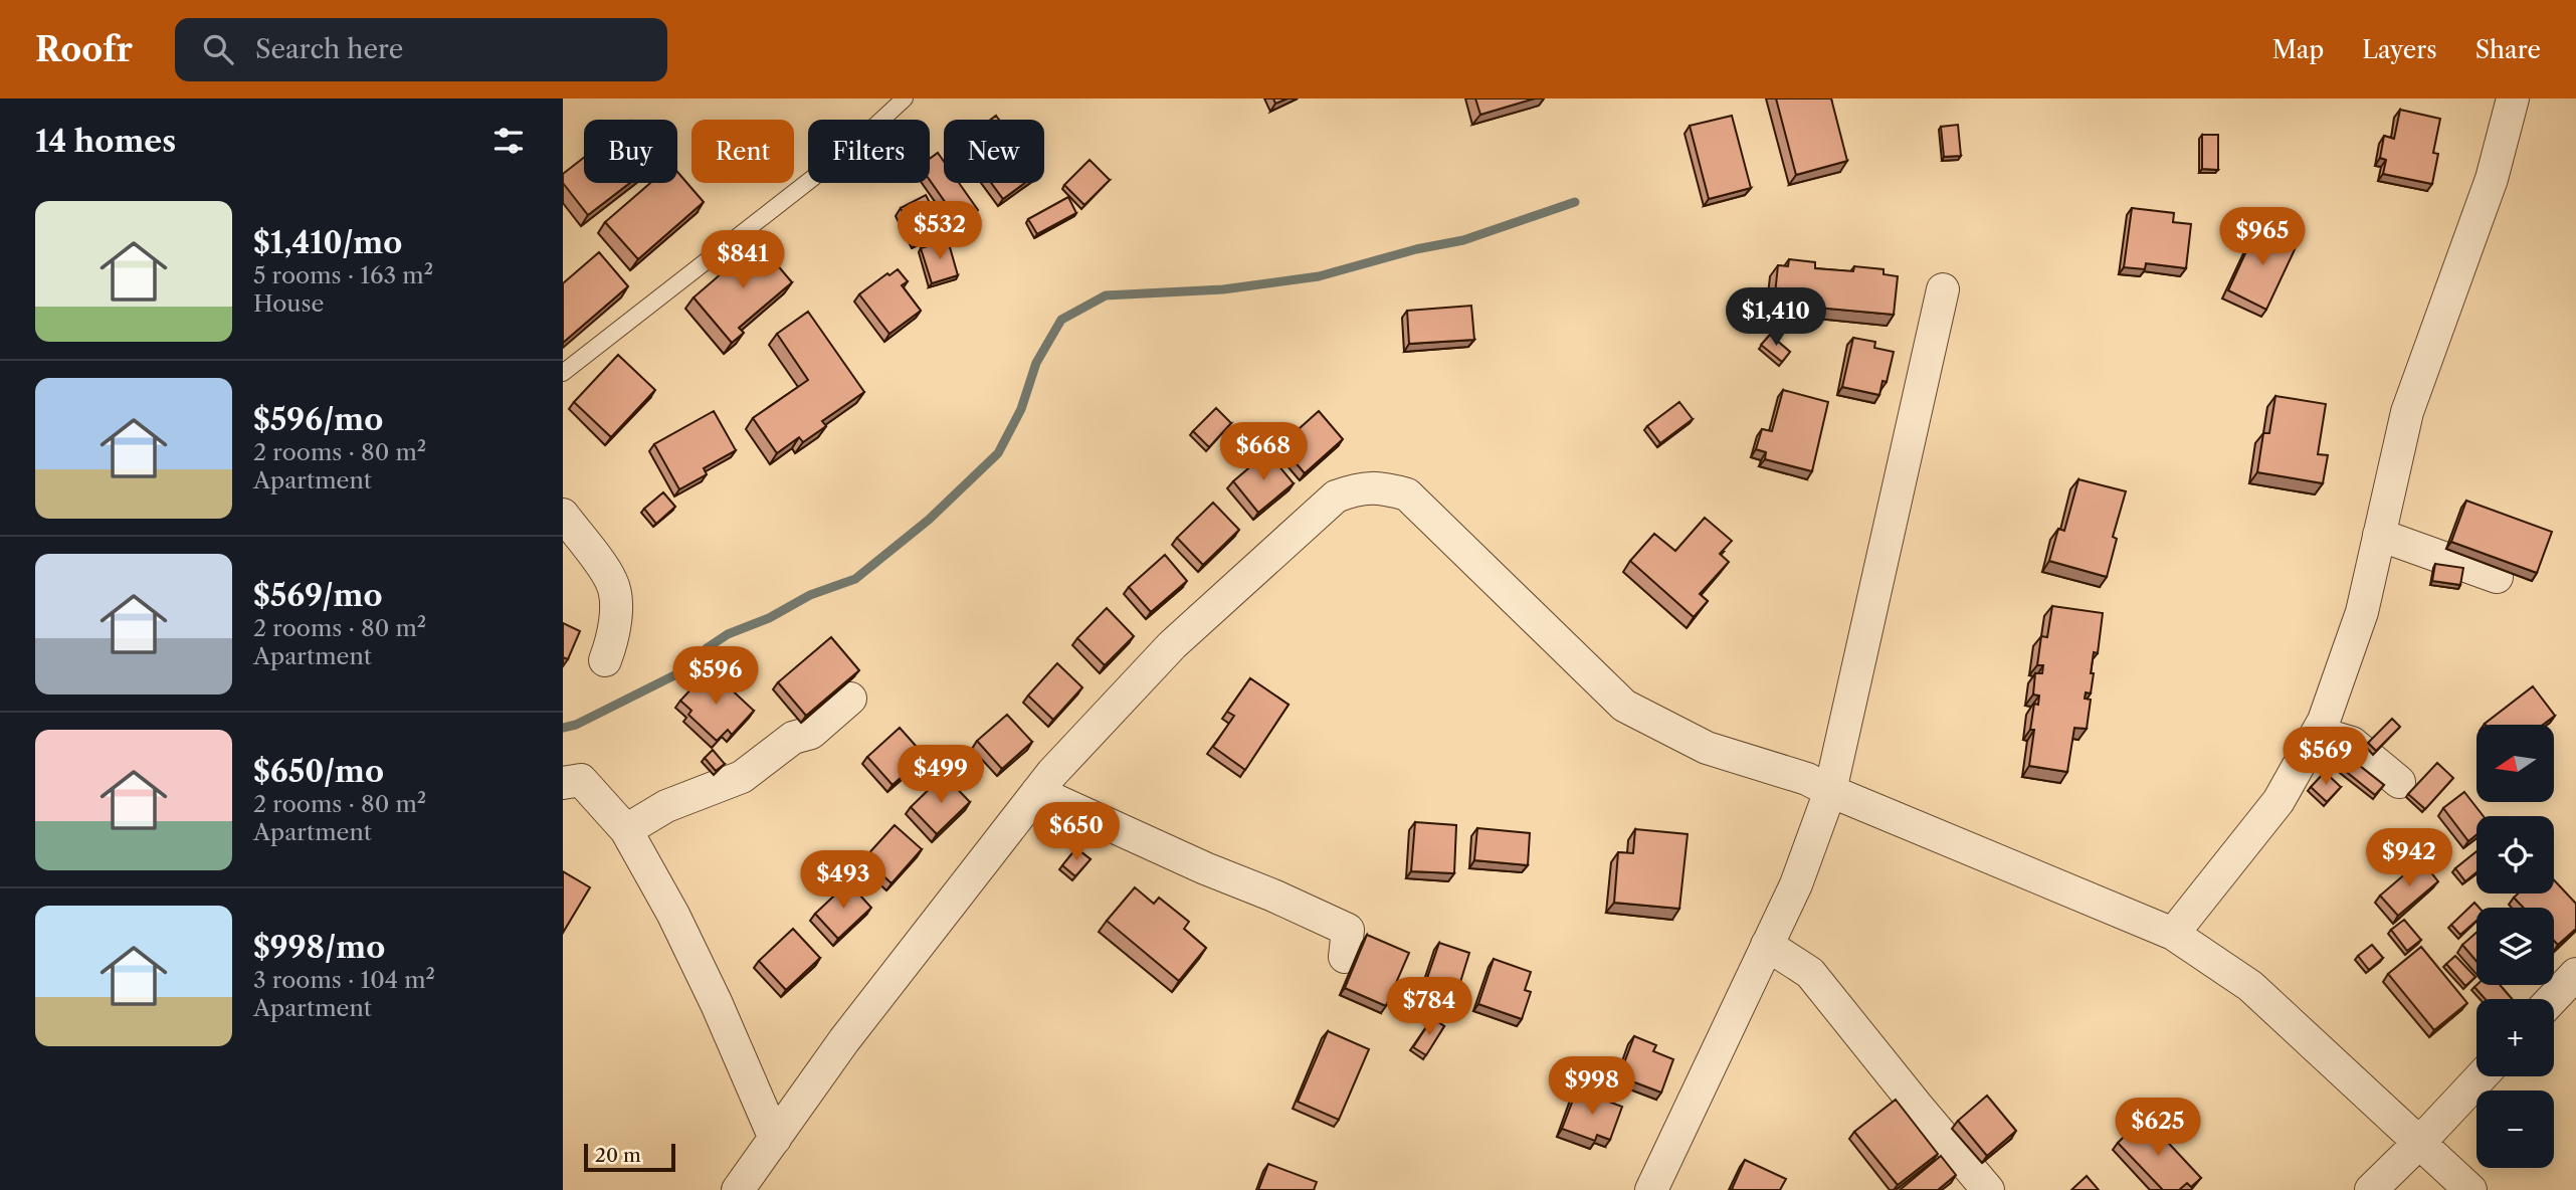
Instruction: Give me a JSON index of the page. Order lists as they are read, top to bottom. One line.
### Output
{"scale_bar":"20 m","north":"left","page":{"header":"Roofr","search":"Search here","nav":["Map","Layers","Share"],"heading":"14 homes","chip":["Buy","Rent","Filters","New"],"list":[{"name":"$1,410/mo","note":"5 rooms · 163 m² · House"},{"name":"$596/mo","note":"2 rooms · 80 m² · Apartment"},{"name":"$569/mo","note":"2 rooms · 80 m² · Apartment"},{"name":"$650/mo","note":"2 rooms · 80 m² · Apartment"},{"name":"$998/mo","note":"3 rooms · 104 m² · Apartment"}],"price":["$532","$965","$841","$1,410","$668","$596","$569","$499","$650","$942","$493","$784","$998","$625"],"map_buttons":["+","−"],"scale":"20 m"}}
